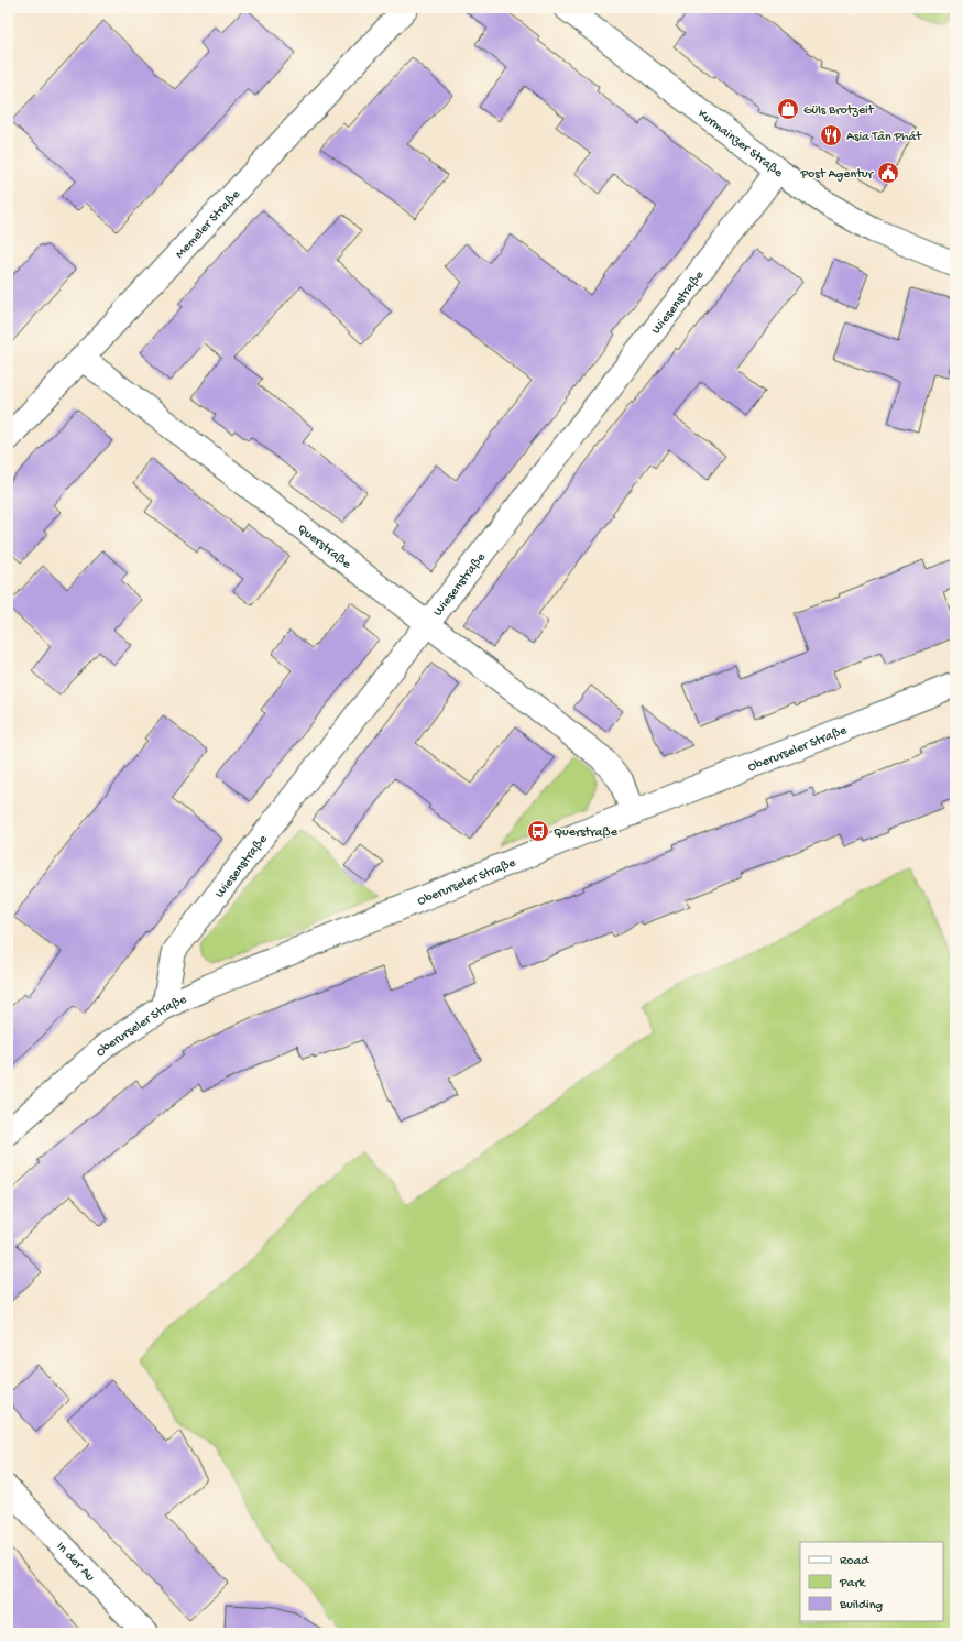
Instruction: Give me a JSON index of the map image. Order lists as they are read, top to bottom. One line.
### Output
{"streets":{"street":["Kurmainzer Straße","Memeler Straße","Wiesenstraße","Querstraße","Oberurseler Straße","In der Au"]},"crossings":[["Kurmainzer Straße","Wiesenstraße"],["Memeler Straße","Querstraße"],["Wiesenstraße","Querstraße"],["Wiesenstraße","Oberurseler Straße"],["Querstraße","Oberurseler Straße"]],"places":{"shop":["Güls Brotzeit"],"restaurant":["Asia Tân Phát"],"public building":["Post Agentur"],"bus stop":["Querstraße"]},"legend":["Road","Park","Building"]}
